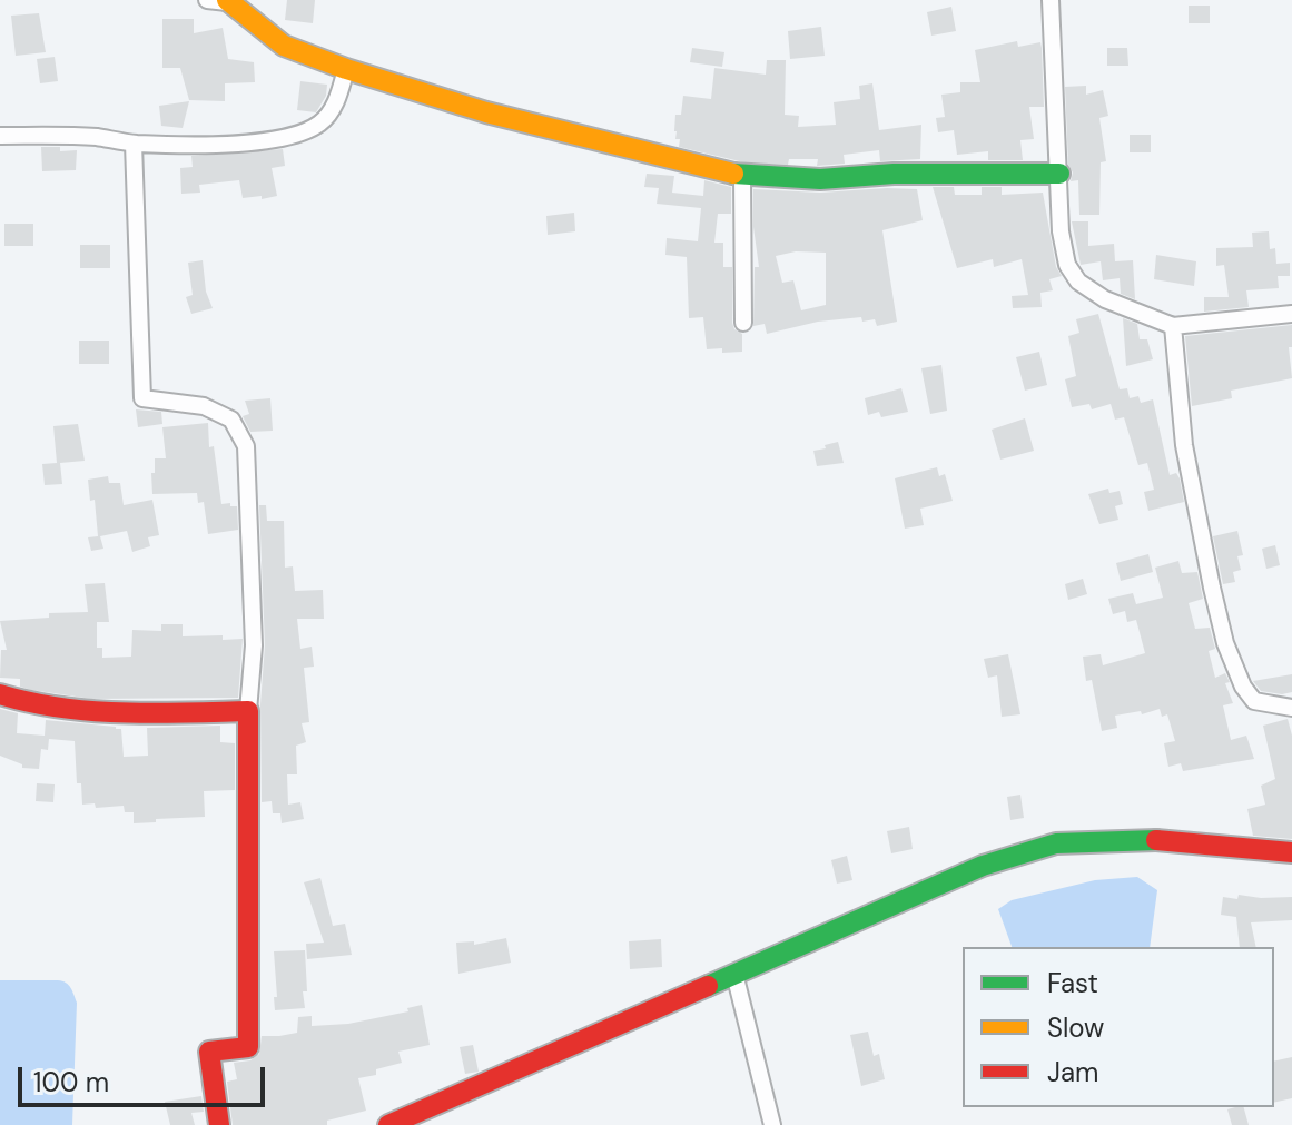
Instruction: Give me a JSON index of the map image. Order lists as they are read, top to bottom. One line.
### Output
{"legend":["Fast","Slow","Jam"],"scale_bar":"100 m"}
